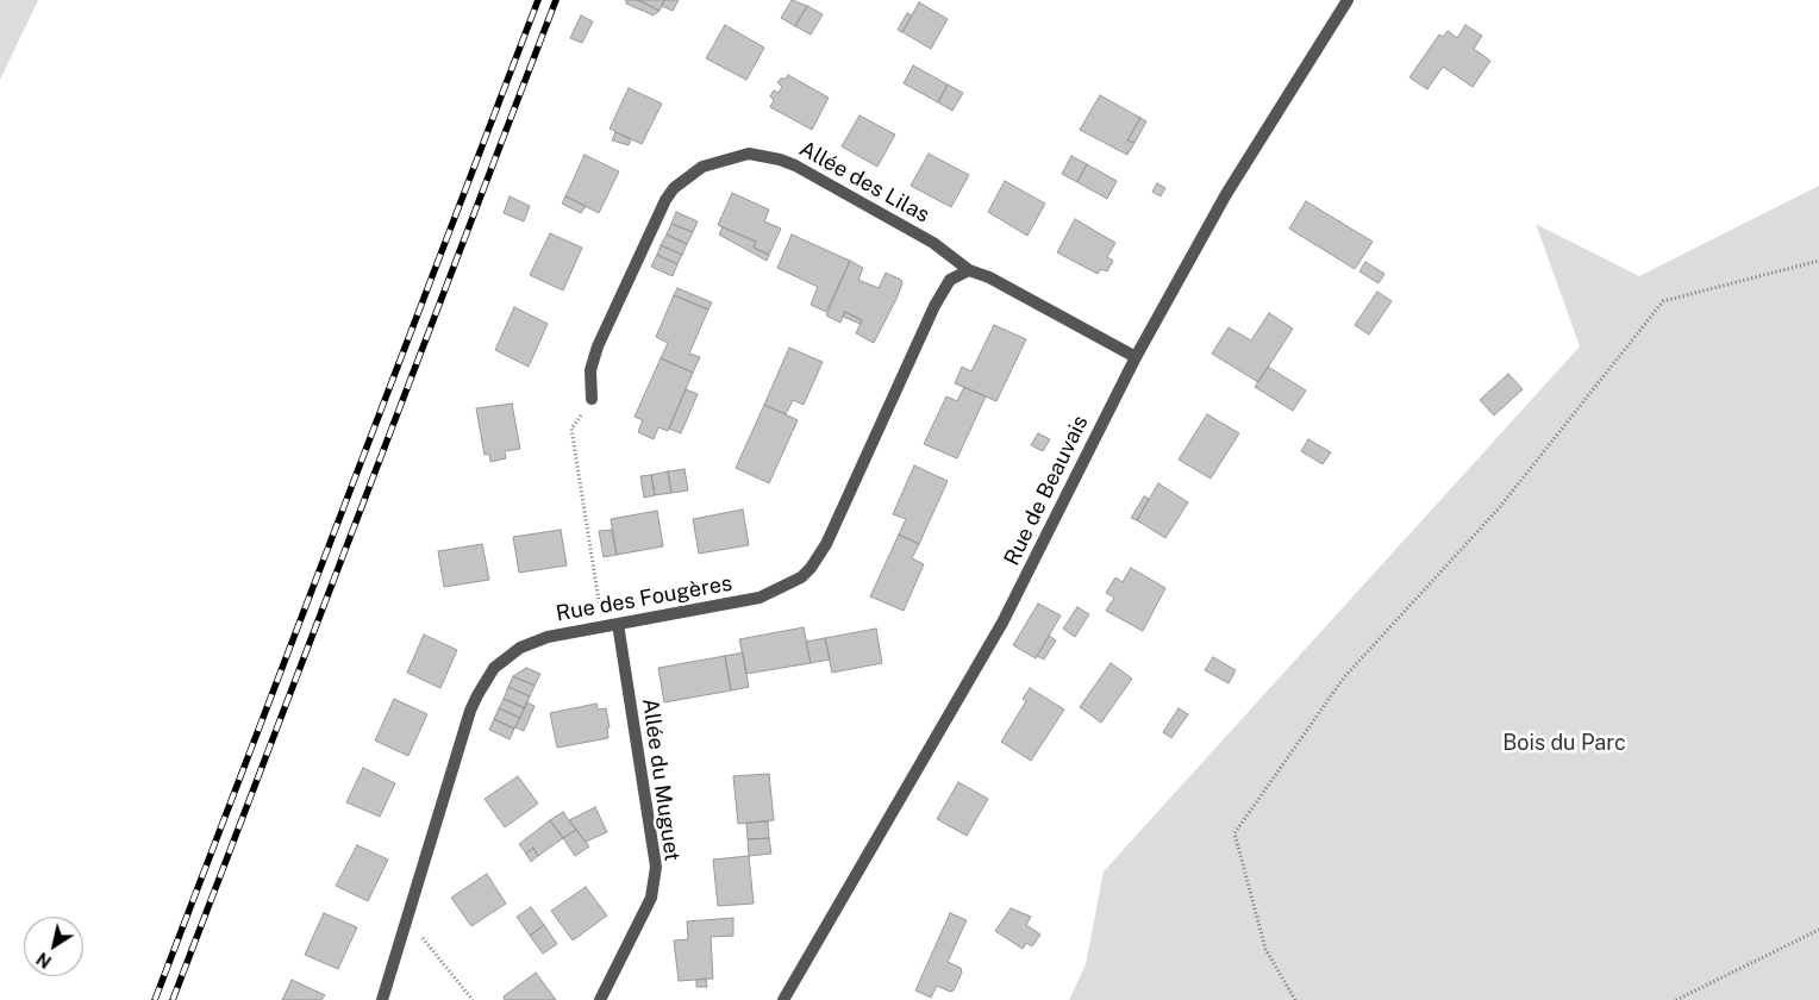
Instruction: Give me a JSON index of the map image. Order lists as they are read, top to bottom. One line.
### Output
{"streets":{"street":["Allée des Lilas","Rue de Beauvais","Rue des Fougères","Allée du Muguet"]},"crossings":[["Allée des Lilas","Rue de Beauvais"],["Allée des Lilas","Rue des Fougères"],["Rue des Fougères","Allée du Muguet"]],"parks":["Bois du Parc"],"north":"bottom left"}
